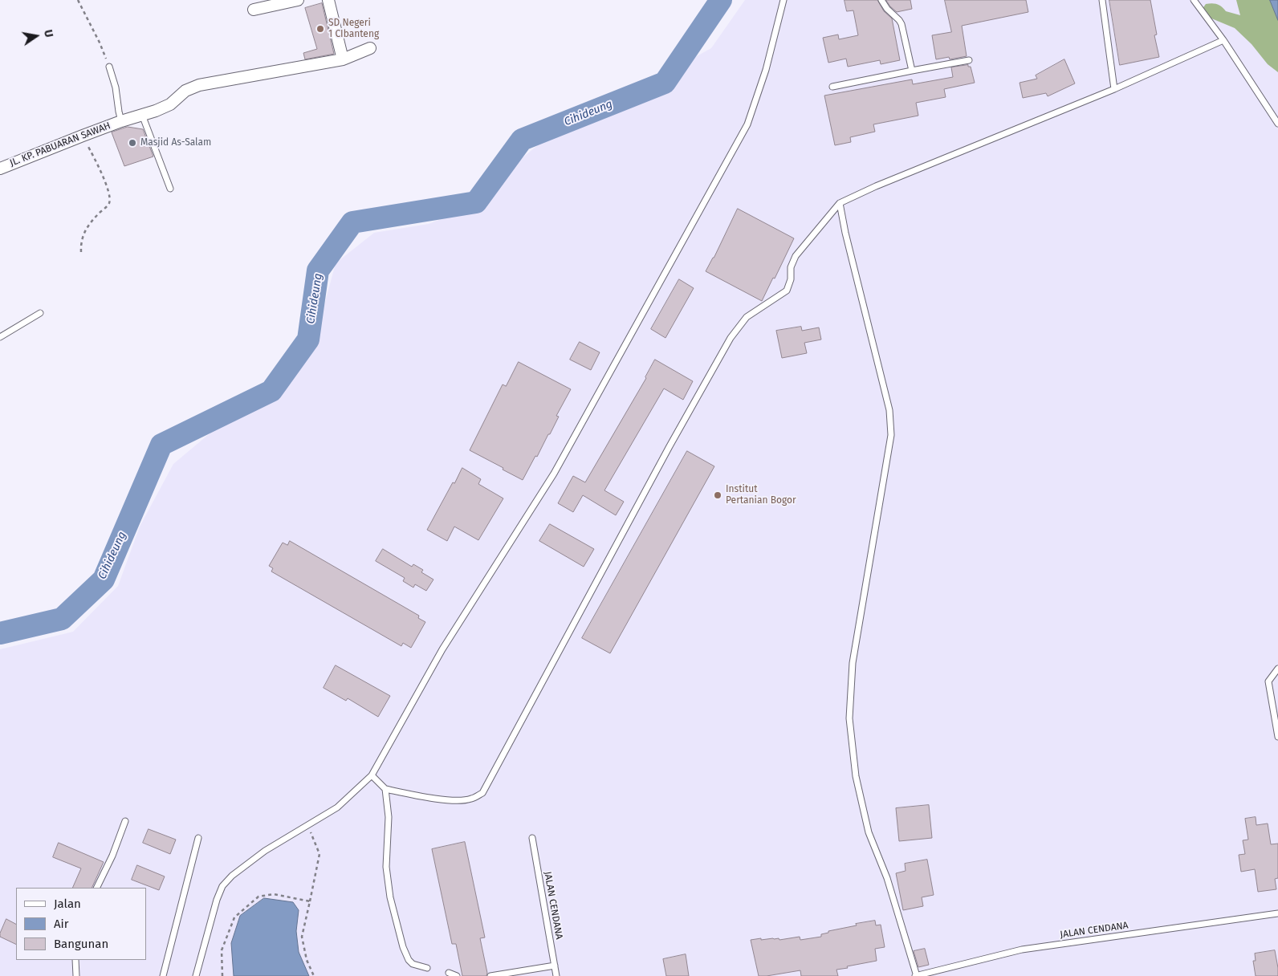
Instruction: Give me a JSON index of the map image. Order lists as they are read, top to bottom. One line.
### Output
{"streets":{"street":["JL. KP. PABUARAN SAWAH"],"lane":["JALAN CENDANA"]},"water":["Cihideung"],"places":["SD Negeri 1 CIbanteng","Masjid As-Salam","Institut Pertanian Bogor"],"legend":["Jalan","Air","Bangunan"],"north":"right"}
